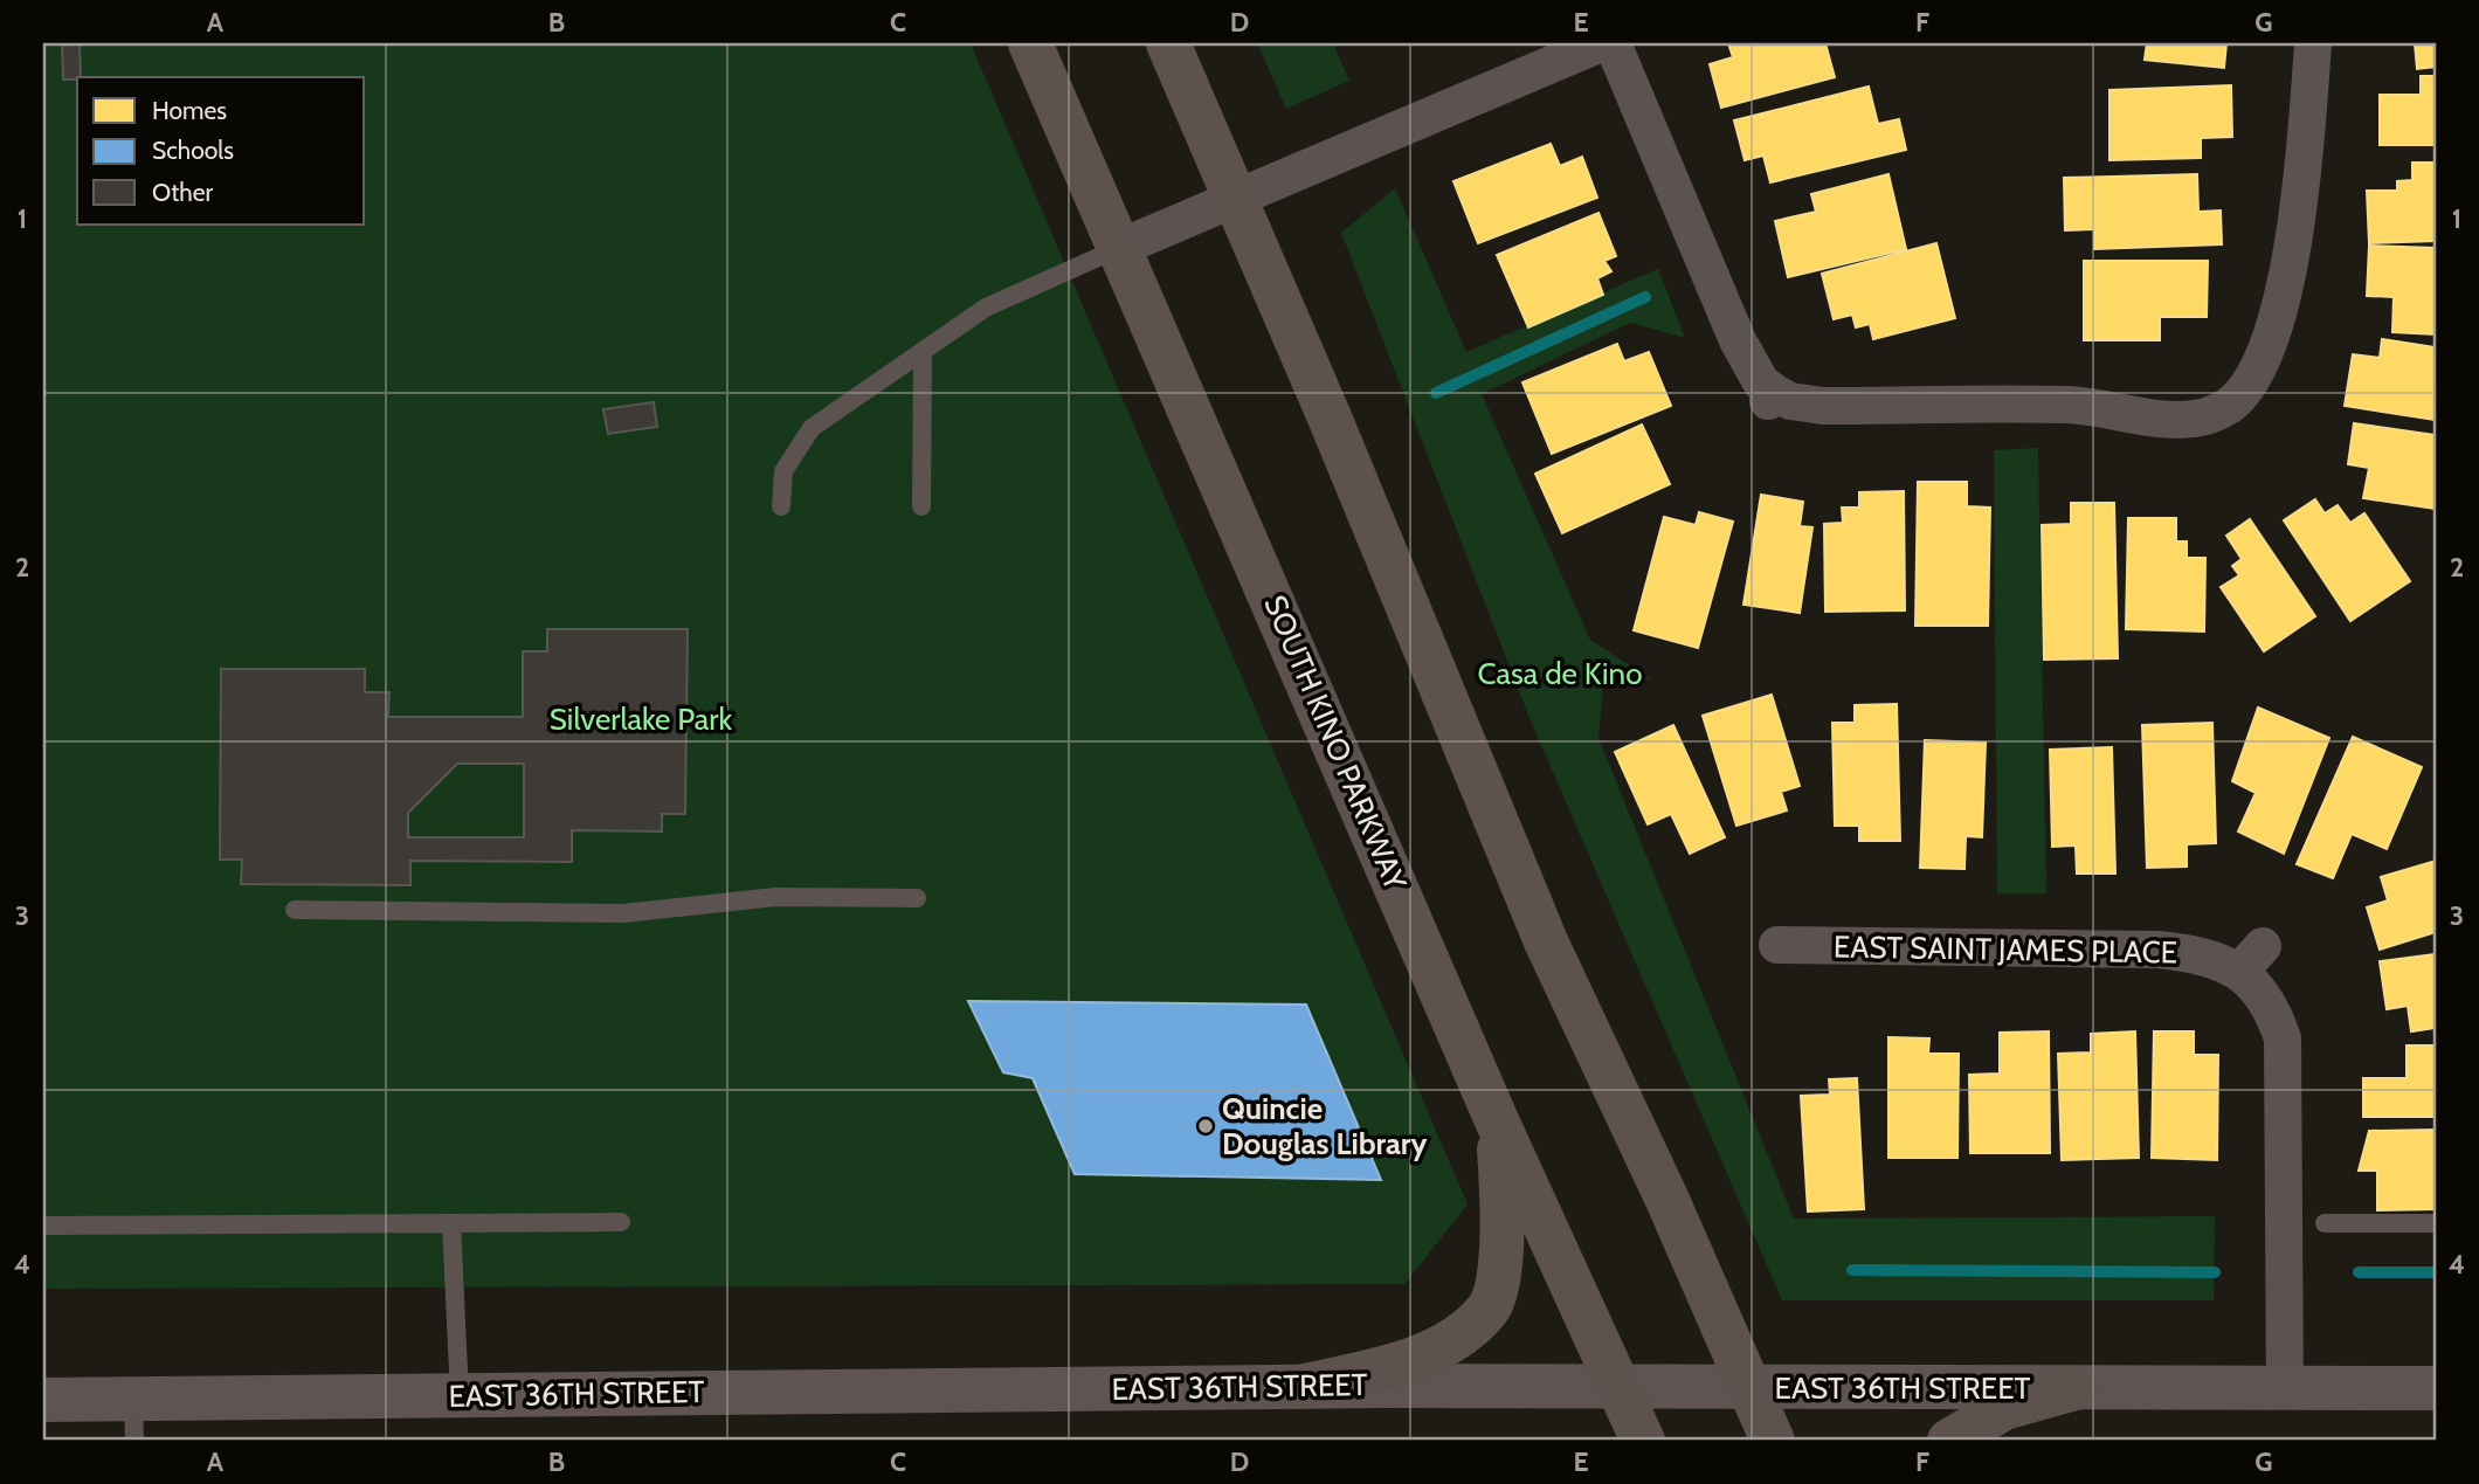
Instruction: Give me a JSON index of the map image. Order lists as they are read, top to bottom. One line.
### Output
{"streets":{"main road":["SOUTH KINO PARKWAY","EAST 36TH STREET"],"street":["EAST SAINT JAMES PLACE"]},"crossings":[["SOUTH KINO PARKWAY","EAST 36TH STREET"],["EAST SAINT JAMES PLACE","EAST 36TH STREET"]],"parks":["Casa de Kino","Silverlake Park"],"places":["Quincie Douglas Library"],"legend":["Homes","Schools","Other"],"grid":{"columns":["A","B","C","D","E","F","G"],"rows":["1","2","3","4"]}}
